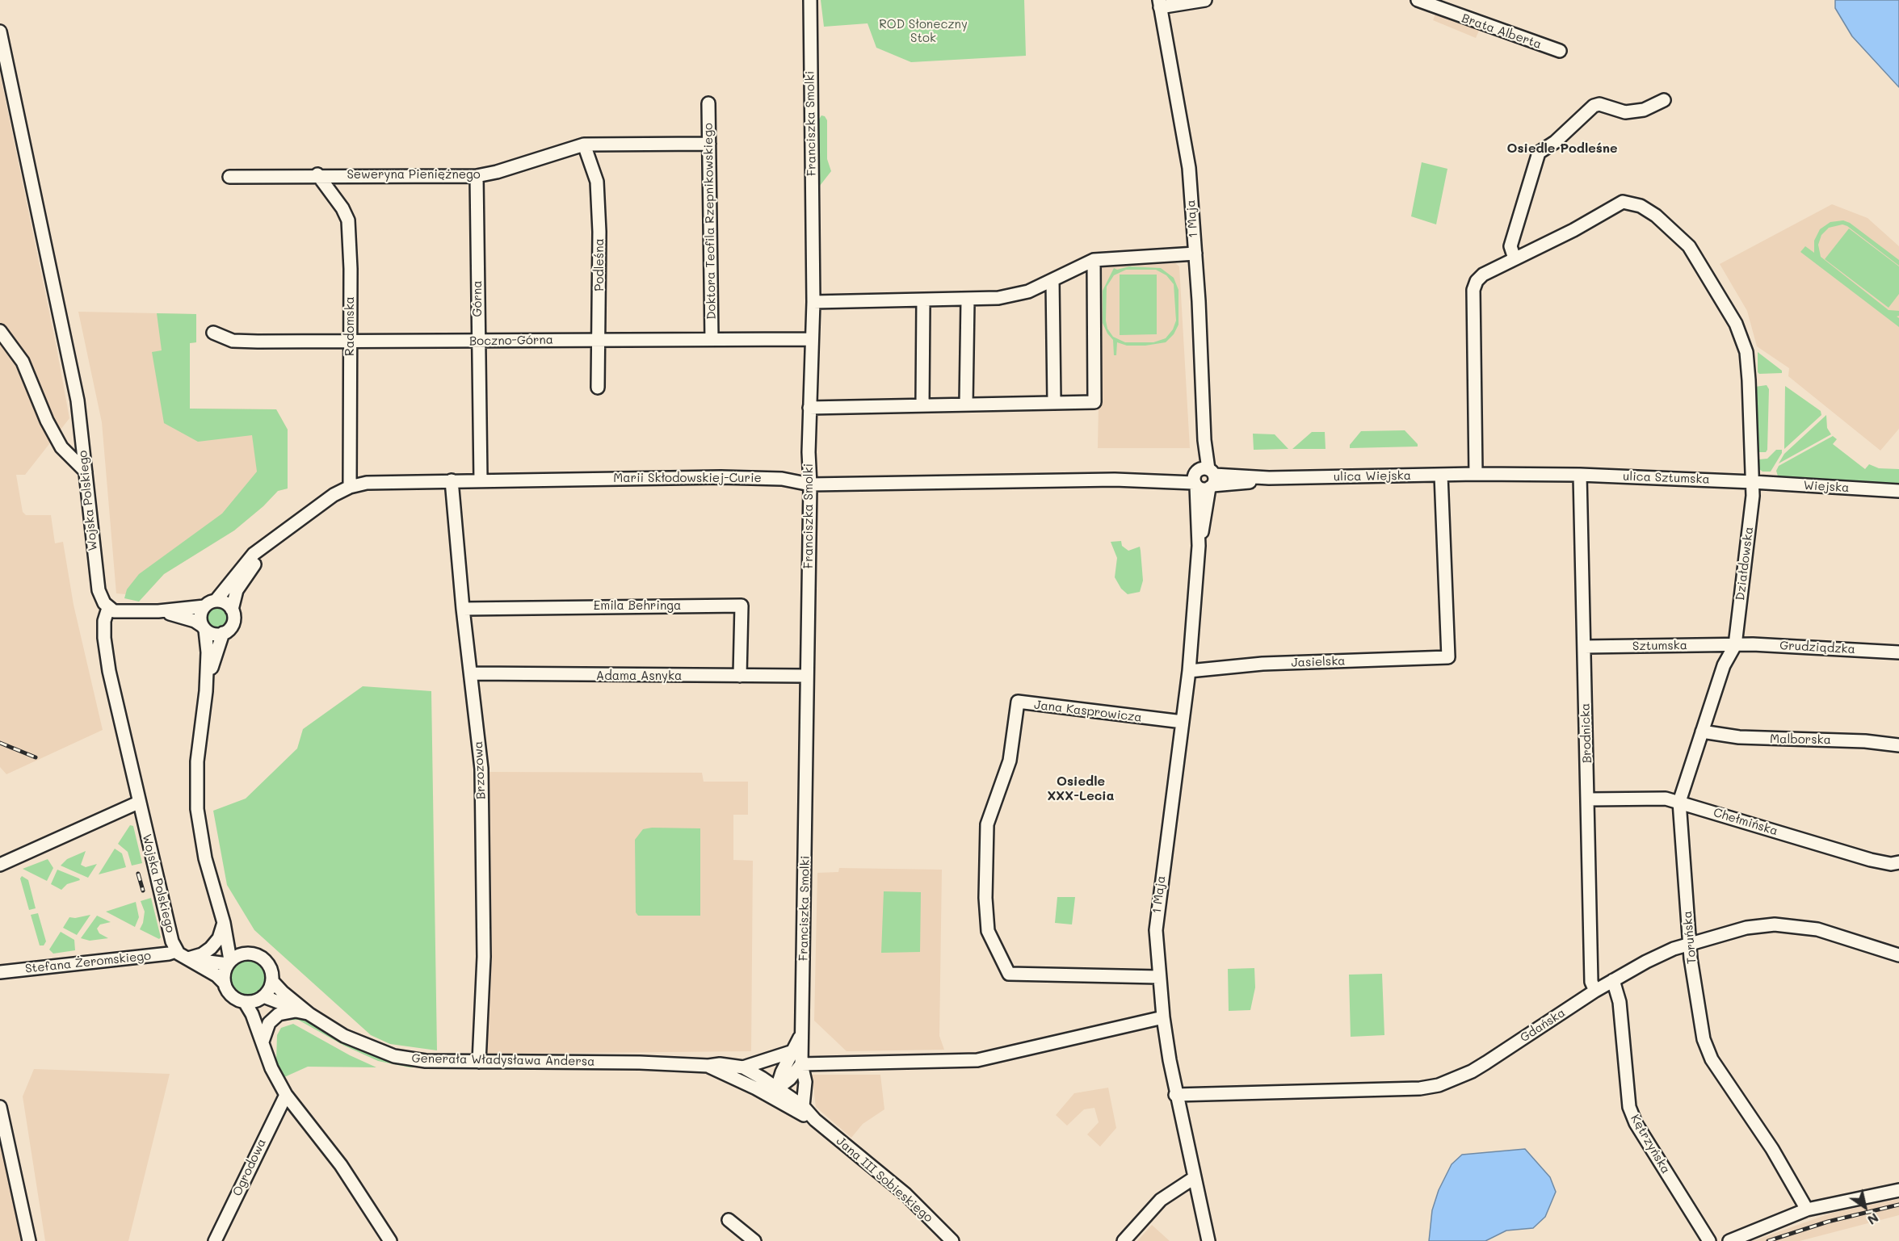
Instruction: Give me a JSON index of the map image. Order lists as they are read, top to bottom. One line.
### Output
{"streets":{"street":["Brata Alberta","Franciszka Smolki","Seweryna Pieniężnego","1 Maja","Doktora Teofila Rzepnikowskiego","Podleśna","Górna","Radomska","Boczno-Górna","ulica Wiejska","Marii Skłodowskiej-Curie","ulica Sztumska","Wiejska","Wojska Polskiego","Działdowska","Emila Behringa","Sztumska","Grudziądzka","Jasielska","Adama Asnyka","Jana Kasprowicza","Brodnicka","Malborska","Brzozowa","Chełmińska","Toruńska","Stefana Żeromskiego","Gdańska","Generała Władysława Andersa","Kętrzyńska","Ogrodowa","Jana III Sobieskiego"]},"crossings":[["Franciszka Smolki","Boczno-Górna"],["Franciszka Smolki","Marii Skłodowskiej-Curie"],["Franciszka Smolki","Adama Asnyka"],["Franciszka Smolki","Generała Władysława Andersa"],["Franciszka Smolki","Jana III Sobieskiego"],["Seweryna Pieniężnego","Doktora Teofila Rzepnikowskiego"],["Seweryna Pieniężnego","Podleśna"],["Seweryna Pieniężnego","Górna"],["Seweryna Pieniężnego","Radomska"],["1 Maja","ulica Wiejska"],["1 Maja","Marii Skłodowskiej-Curie"],["1 Maja","Jasielska"],["1 Maja","Jana Kasprowicza"],["1 Maja","Gdańska"],["Doktora Teofila Rzepnikowskiego","Boczno-Górna"],["Podleśna","Boczno-Górna"],["Górna","Boczno-Górna"],["Górna","Marii Skłodowskiej-Curie"],["Radomska","Boczno-Górna"],["Radomska","Marii Skłodowskiej-Curie"],["ulica Wiejska","Marii Skłodowskiej-Curie"],["ulica Wiejska","Jasielska"],["Marii Skłodowskiej-Curie","Brzozowa"],["ulica Sztumska","Wiejska"],["ulica Sztumska","Działdowska"],["ulica Sztumska","Brodnicka"],["Wiejska","Działdowska"],["Wojska Polskiego","Stefana Żeromskiego"],["Działdowska","Sztumska"],["Działdowska","Grudziądzka"],["Działdowska","Toruńska"],["Emila Behringa","Adama Asnyka"],["Emila Behringa","Brzozowa"],["Sztumska","Grudziądzka"],["Sztumska","Brodnicka"],["Sztumska","Toruńska"],["Grudziądzka","Toruńska"],["Adama Asnyka","Brzozowa"],["Brodnicka","Chełmińska"],["Brodnicka","Gdańska"],["Malborska","Toruńska"],["Brzozowa","Generała Władysława Andersa"],["Chełmińska","Toruńska"],["Toruńska","Gdańska"],["Gdańska","Kętrzyńska"],["Generała Władysława Andersa","Jana III Sobieskiego"]],"districts":["Osiedle Podleśne","Osiedle XXX-Lecia"],"parks":["ROD Słoneczny Stok"],"north":"bottom right"}
